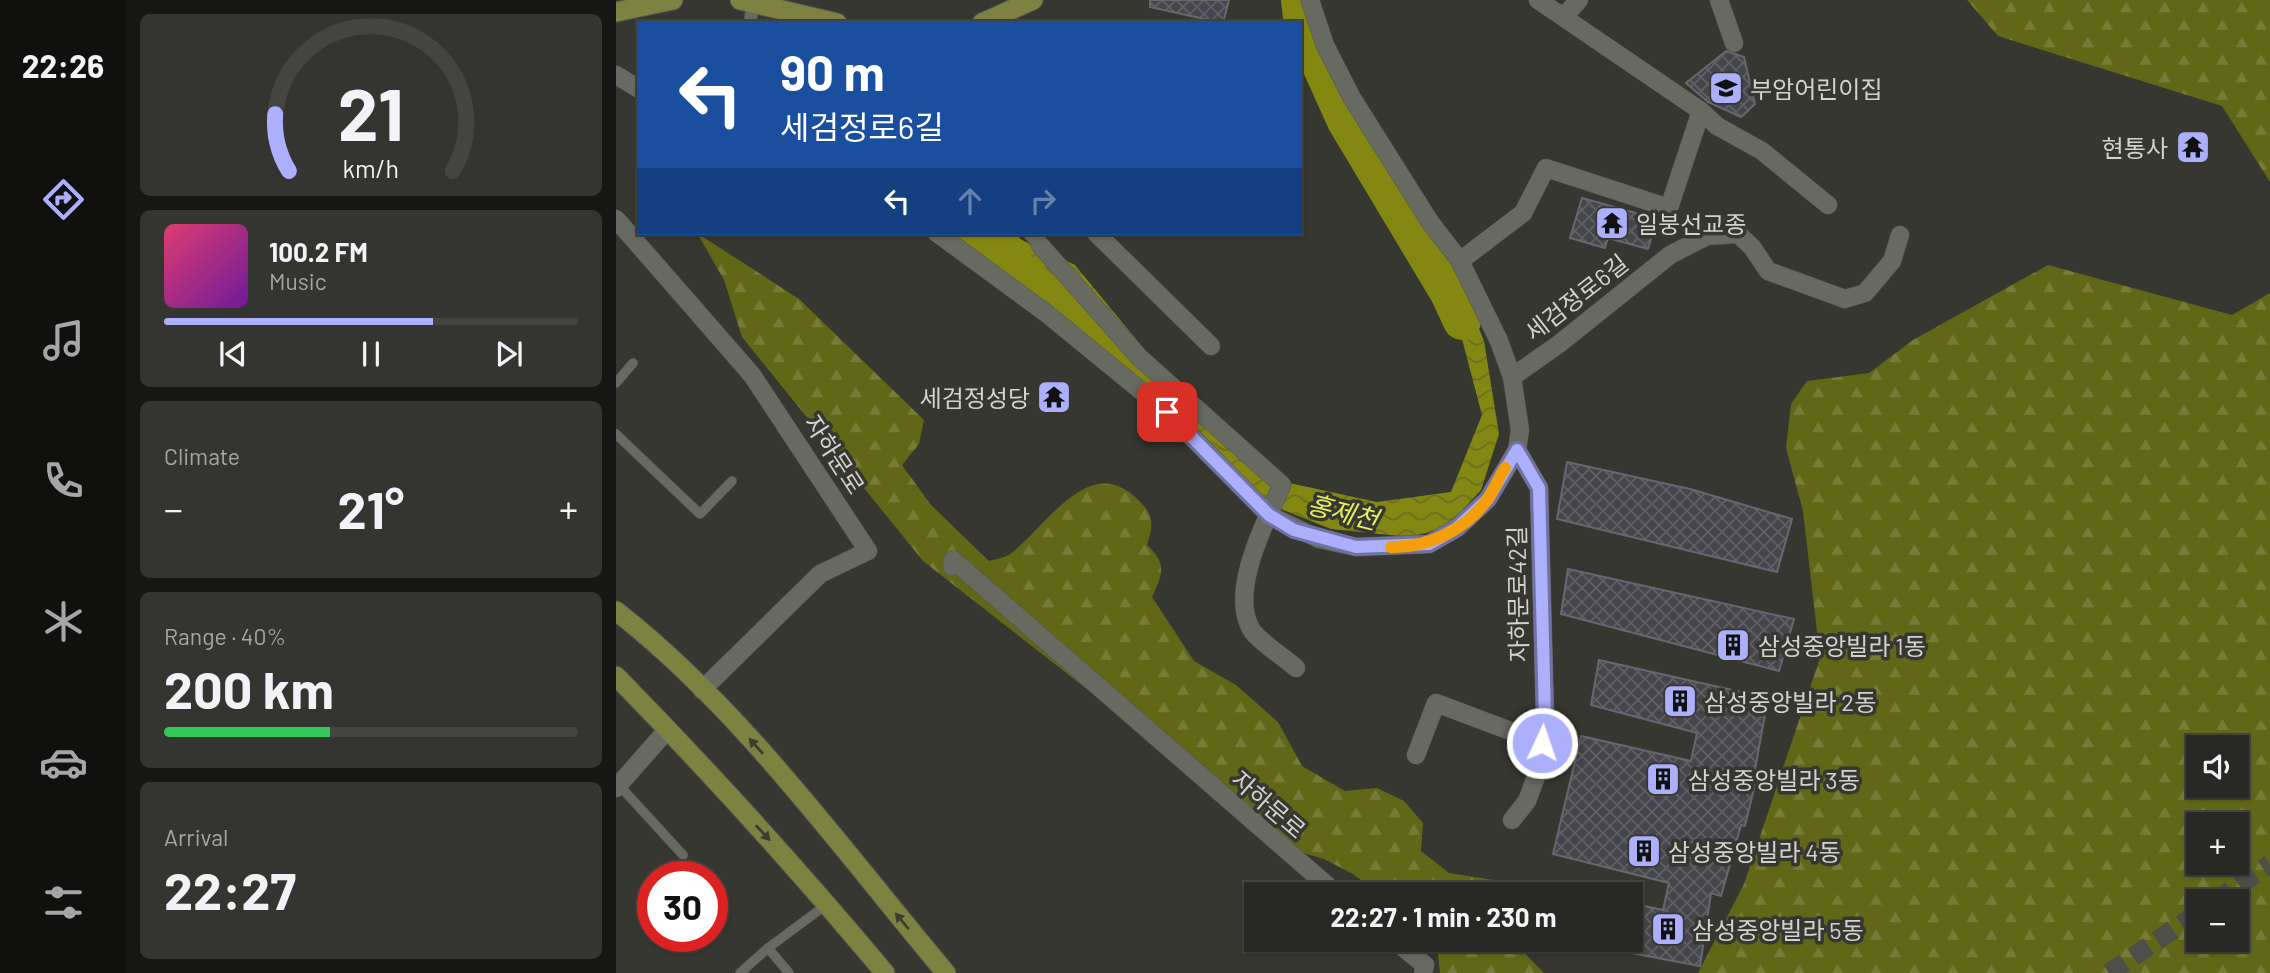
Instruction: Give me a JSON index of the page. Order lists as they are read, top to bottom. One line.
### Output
{"streets":{"street":["세검정로6길","자하문로","자하문로42길"]},"crossings":[["세검정로6길","자하문로42길"]],"water":["홍제천"],"places":{"school or university":["부암어린이집"],"temple":["현통사","일붕선교종","세검정성당"],"building":["삼성중앙빌라 1동","삼성중앙빌라 2동","삼성중앙빌라 3동","삼성중앙빌라 4동","삼성중앙빌라 5동"]},"page":{"tabs":"22:26","turn":["90 m","세검정로6길"],"song":["100.2 FM","Music"],"tile":["Climate",["Range · 40%","200 km"],["Arrival","22:27"]],"heat":["−","21°","+"],"map_buttons":["+","−"],"limit":"30","trip":"22:27 · 1 min · 230 m","gauge":["21","km/h"]}}
